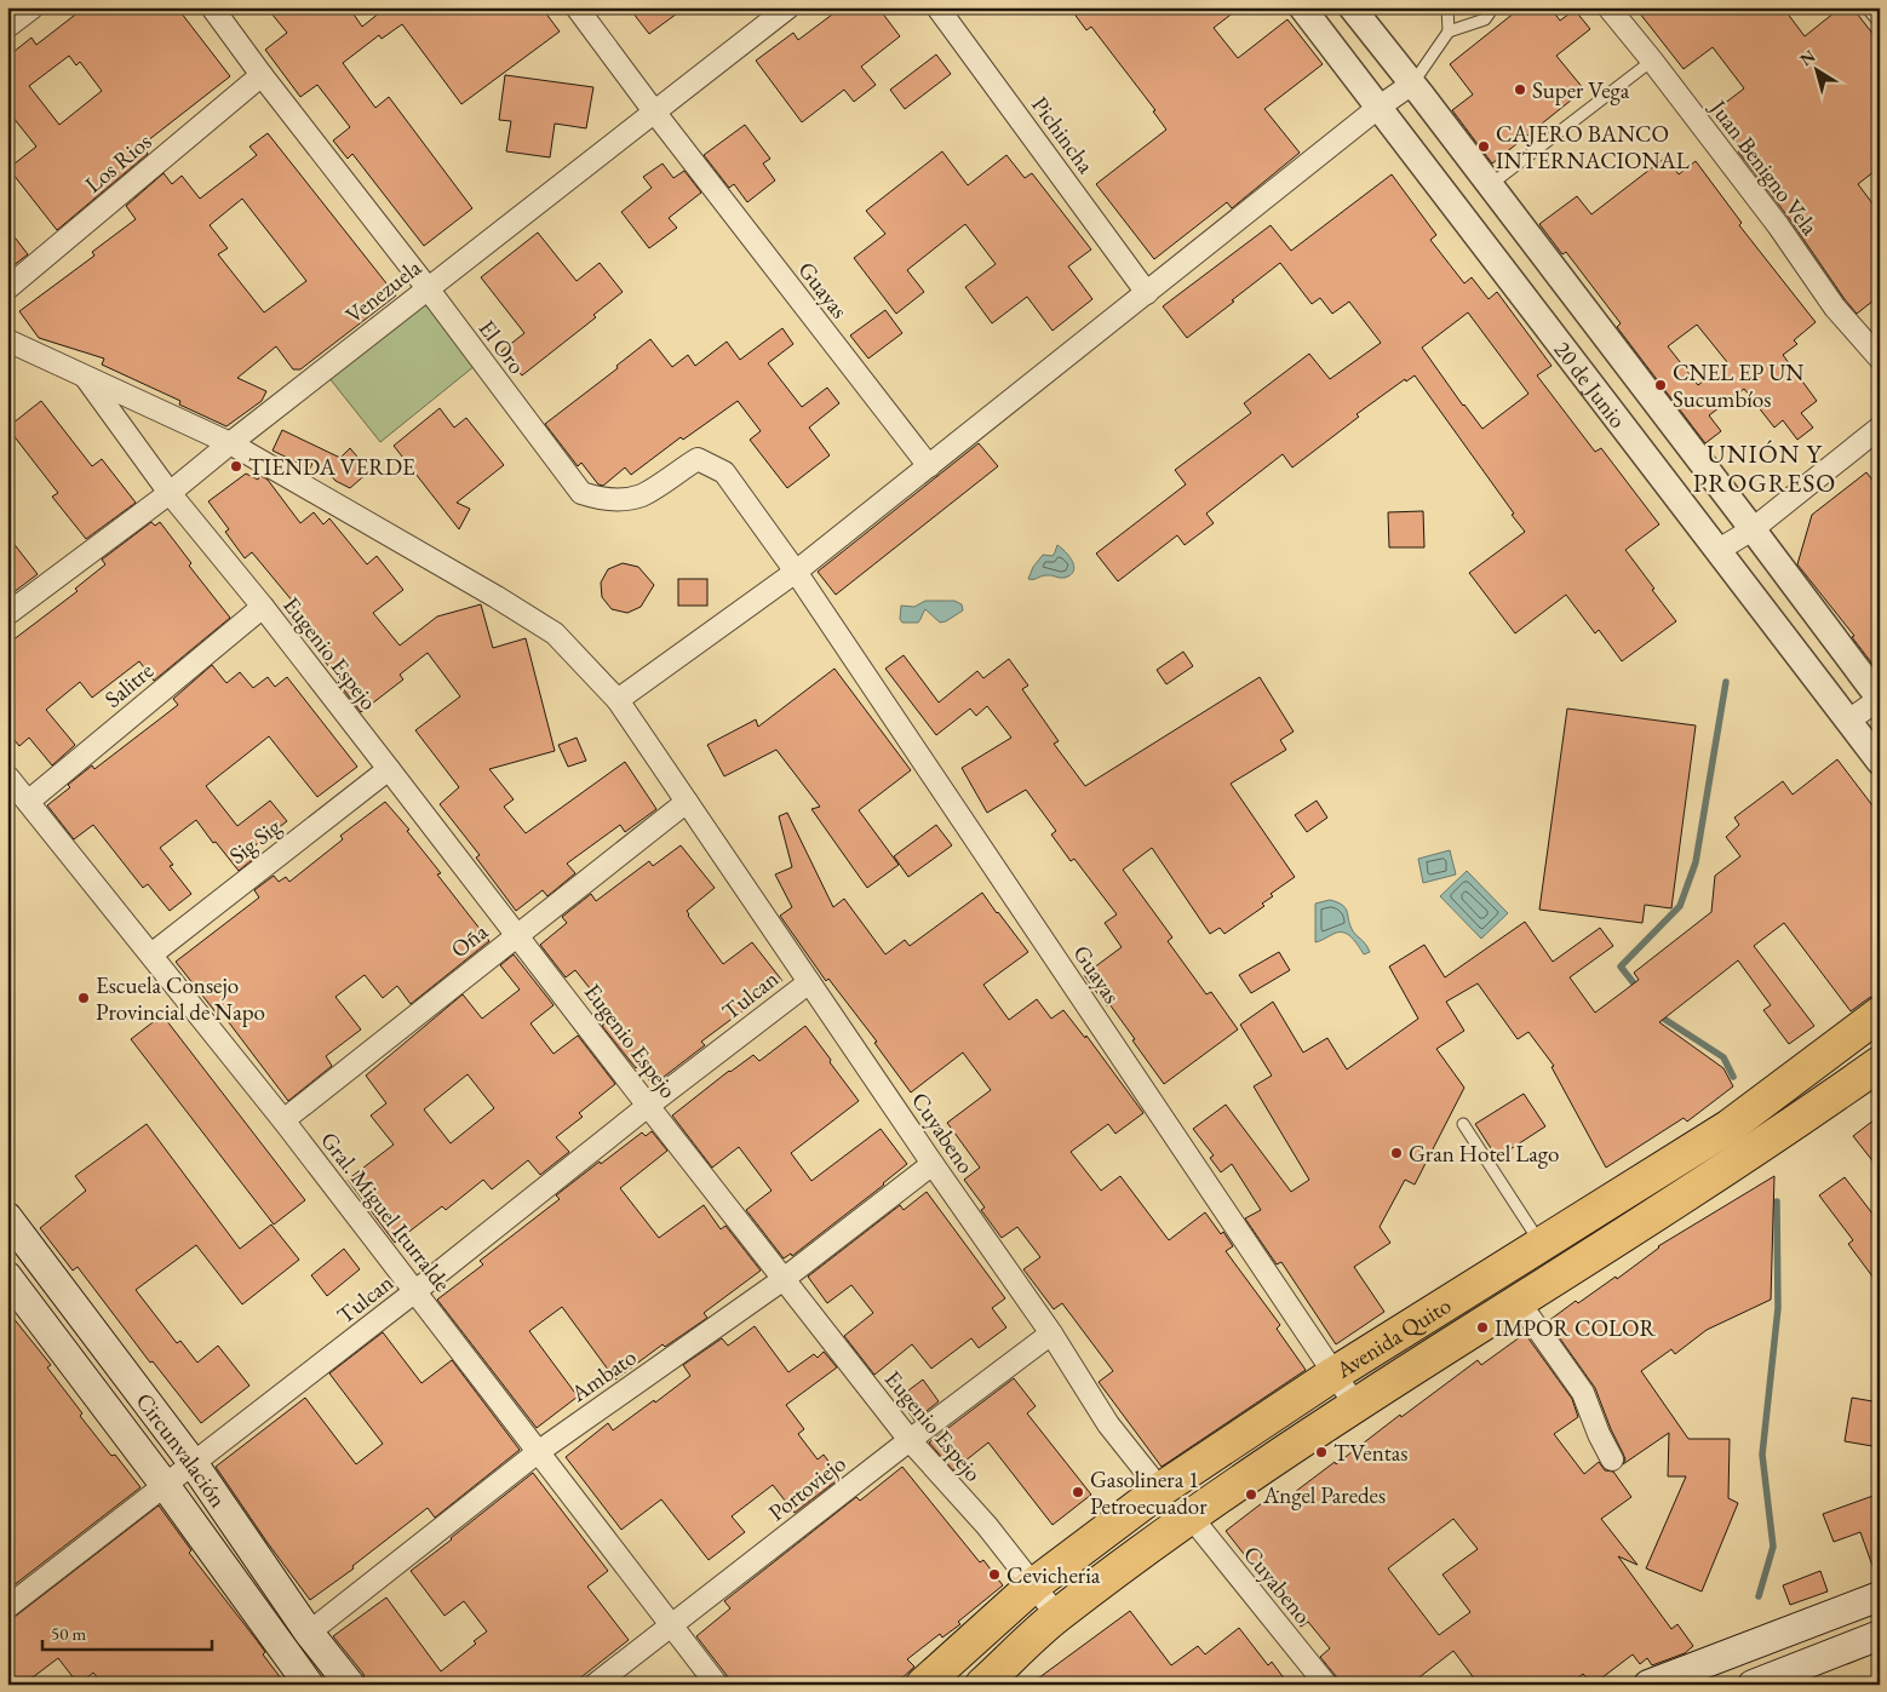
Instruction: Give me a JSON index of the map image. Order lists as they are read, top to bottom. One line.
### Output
{"streets":{"highway":["Avenida Quito"],"main road":["Circunvalación"],"street":["Pichincha","Los Rios","Juan Benigno Vela","Guayas","Venezuela","El Oro","20 de Junio","Eugenio Espejo","Salitre","Sig Sig","Oña","Tulcan","Cuyabeno","Gral. Miguel Iturralde","Ambato","Portoviejo"]},"crossings":[["Los Rios","El Oro"],["Guayas","Venezuela"],["Guayas","El Oro"],["Guayas","Avenida Quito"],["Venezuela","El Oro"],["Venezuela","Eugenio Espejo"],["Venezuela","Cuyabeno"],["Eugenio Espejo","Salitre"],["Eugenio Espejo","Sig Sig"],["Eugenio Espejo","Oña"],["Eugenio Espejo","Tulcan"],["Eugenio Espejo","Cuyabeno"],["Eugenio Espejo","Avenida Quito"],["Eugenio Espejo","Ambato"],["Eugenio Espejo","Portoviejo"],["Salitre","Gral. Miguel Iturralde"],["Sig Sig","Gral. Miguel Iturralde"],["Oña","Cuyabeno"],["Oña","Gral. Miguel Iturralde"],["Tulcan","Cuyabeno"],["Tulcan","Gral. Miguel Iturralde"],["Tulcan","Circunvalación"],["Cuyabeno","Avenida Quito"],["Cuyabeno","Ambato"],["Cuyabeno","Portoviejo"],["Gral. Miguel Iturralde","Ambato"],["Gral. Miguel Iturralde","Portoviejo"],["Ambato","Circunvalación"]],"districts":["UNIÓN Y PROGRESO"],"places":["Super Vega","CAJERO BANCO INTERNACIONAL","CNEL EP UN Sucumbíos","TIENDA VERDE","Escuela Consejo Provincial de Napo","Gran Hotel Lago","IMPOR COLOR","TVentas","Gasolinera 1 Petroecuador","Angel Paredes","Cevicheria"],"scale_bar":"50 m","north":"top left"}
